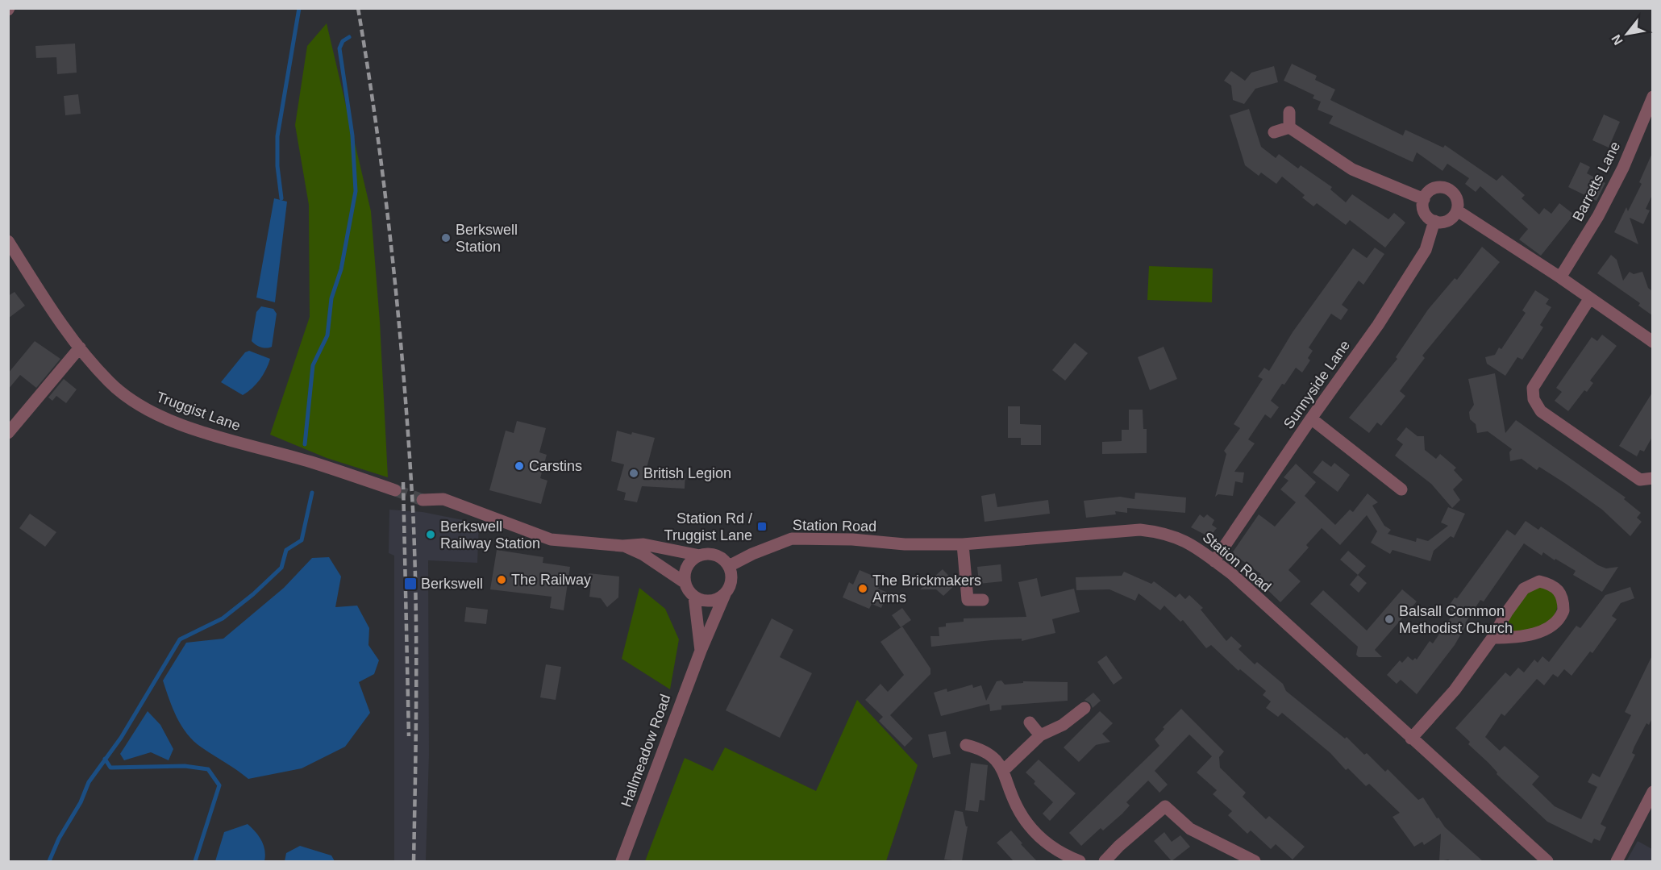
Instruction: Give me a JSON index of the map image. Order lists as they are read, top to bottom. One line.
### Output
{"streets":{"street":["Barretts Lane","Sunnyside Lane","Truggist Lane","Station Road","Hallmeadow Road"]},"crossings":[["Sunnyside Lane","Station Road"],["Station Road","Hallmeadow Road"]],"places":{"other":["Berkswell Station","Carstins","British Legion","Berkswell Railway Station","The Railway","The Brickmakers Arms","Balsall Common Methodist Church"],"transit":["Station Rd / Truggist Lane","Berkswell"]},"north":"bottom left"}
